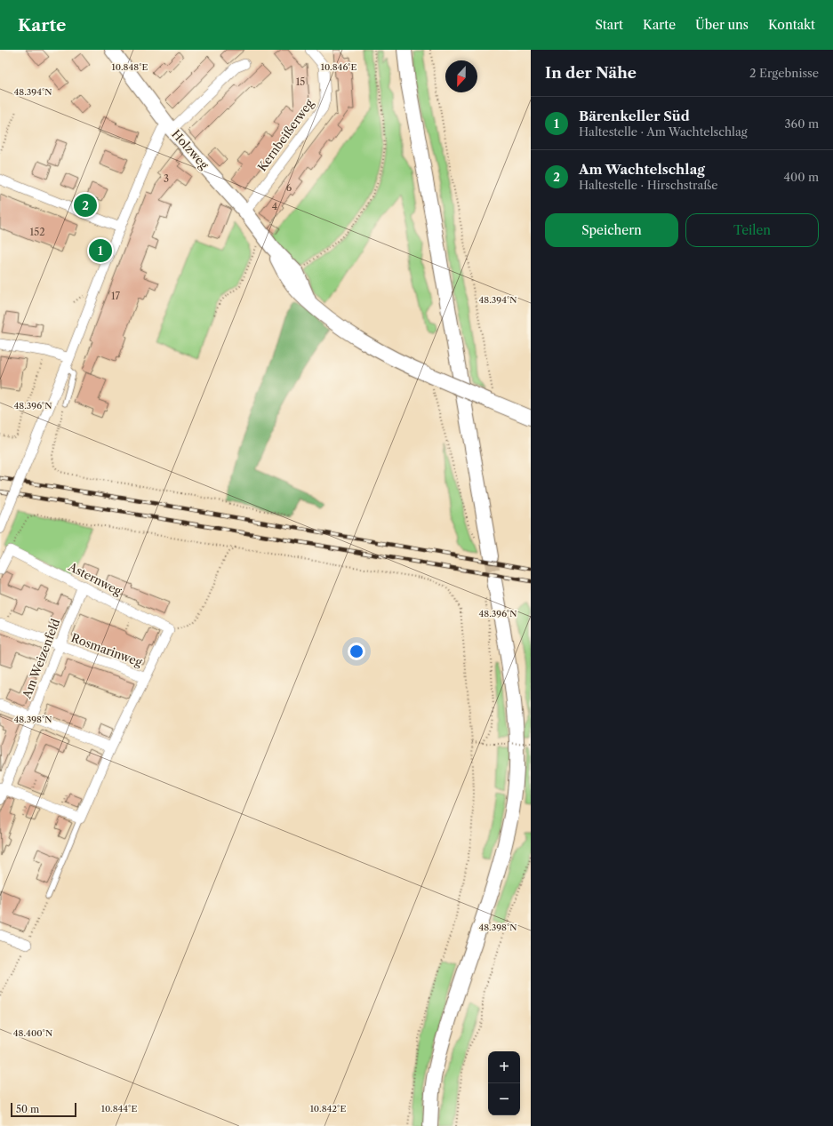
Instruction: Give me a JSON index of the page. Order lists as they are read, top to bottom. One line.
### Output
{"streets":{"main road":["Holzweg"],"street":["Kernbeißerweg","Asternweg","Rosmarinweg","Am Weizenfeld"]},"crossings":[["Kernbeißerweg","Holzweg"],["Asternweg","Am Weizenfeld"],["Rosmarinweg","Am Weizenfeld"]],"house_numbers":["15","3","6","4","152","17"],"scale_bar":"50 m","north":"bottom","page":{"header":"Karte","nav":["Start","Karte","Über uns","Kontakt"],"heading":["In der Nähe","2 Ergebnisse"],"list":[{"mark":"1","name":"Bärenkeller Süd","note":"Haltestelle · Am Wachtelschlag","value":"360 m"},{"mark":"2","name":"Am Wachtelschlag","note":"Haltestelle · Hirschstraße","value":"400 m"}],"pins":["2","1"],"buttons":["Speichern","Teilen"],"map_buttons":["+","−"],"scale":"50 m"},"coordinates":["10.848°E","10.846°E","48.394°N","48.396°N","48.398°N","48.400°N","10.844°E","10.842°E"]}
